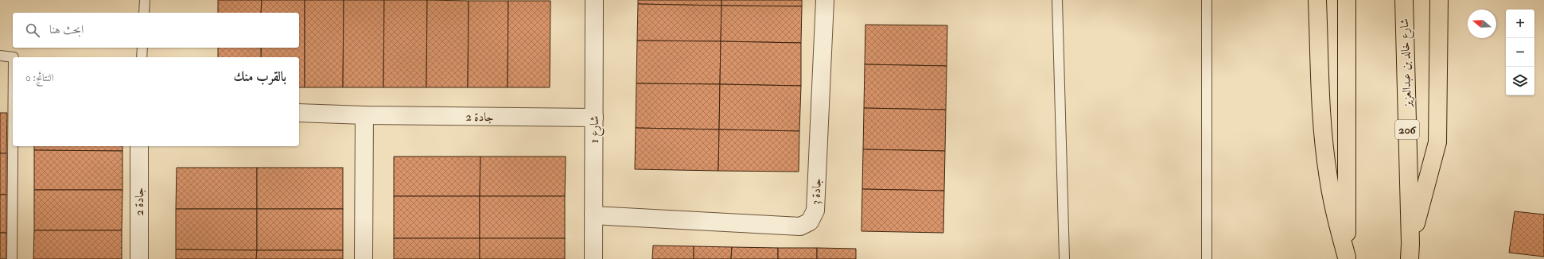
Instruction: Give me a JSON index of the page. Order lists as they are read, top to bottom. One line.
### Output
{"streets":{"main road":["شارع خالد بن عبدالعزيز","206"],"street":["جادة 2","شارع 1","جادة 3"]},"crossings":[["جادة 2","شارع 1"],["شارع 1","جادة 3"]],"north":"left","page":{"map_buttons":["+","−"],"search":"ابحث هنا","heading":["بالقرب منك","النتائج: 0"]}}
